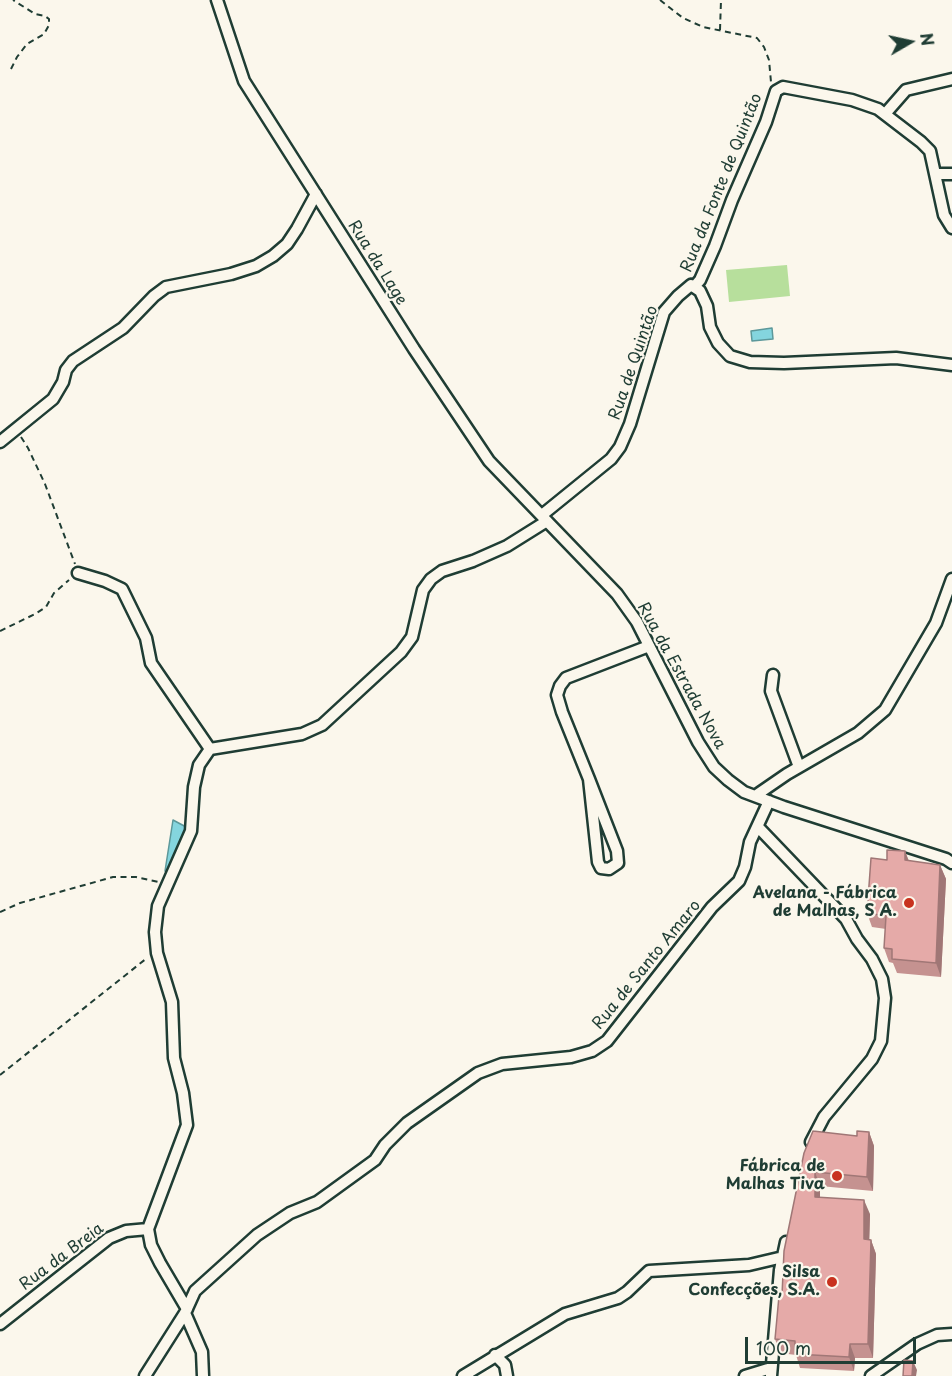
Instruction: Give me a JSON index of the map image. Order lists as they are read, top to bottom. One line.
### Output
{"streets":{"street":["Rua da Fonte de Quintão","Rua da Lage","Rua de Quintão","Rua da Estrada Nova","Rua de Santo Amaro","Rua da Breia"]},"crossings":[["Rua da Fonte de Quintão","Rua de Quintão"],["Rua da Lage","Rua de Quintão"],["Rua da Lage","Rua da Estrada Nova"],["Rua de Quintão","Rua da Estrada Nova"],["Rua da Estrada Nova","Rua de Santo Amaro"]],"places":["Avelana - Fábrica de Malhas, S A.","Fábrica de Malhas Tiva","Silsa Confecções, S.A."],"scale_bar":"100 m","north":"right"}
